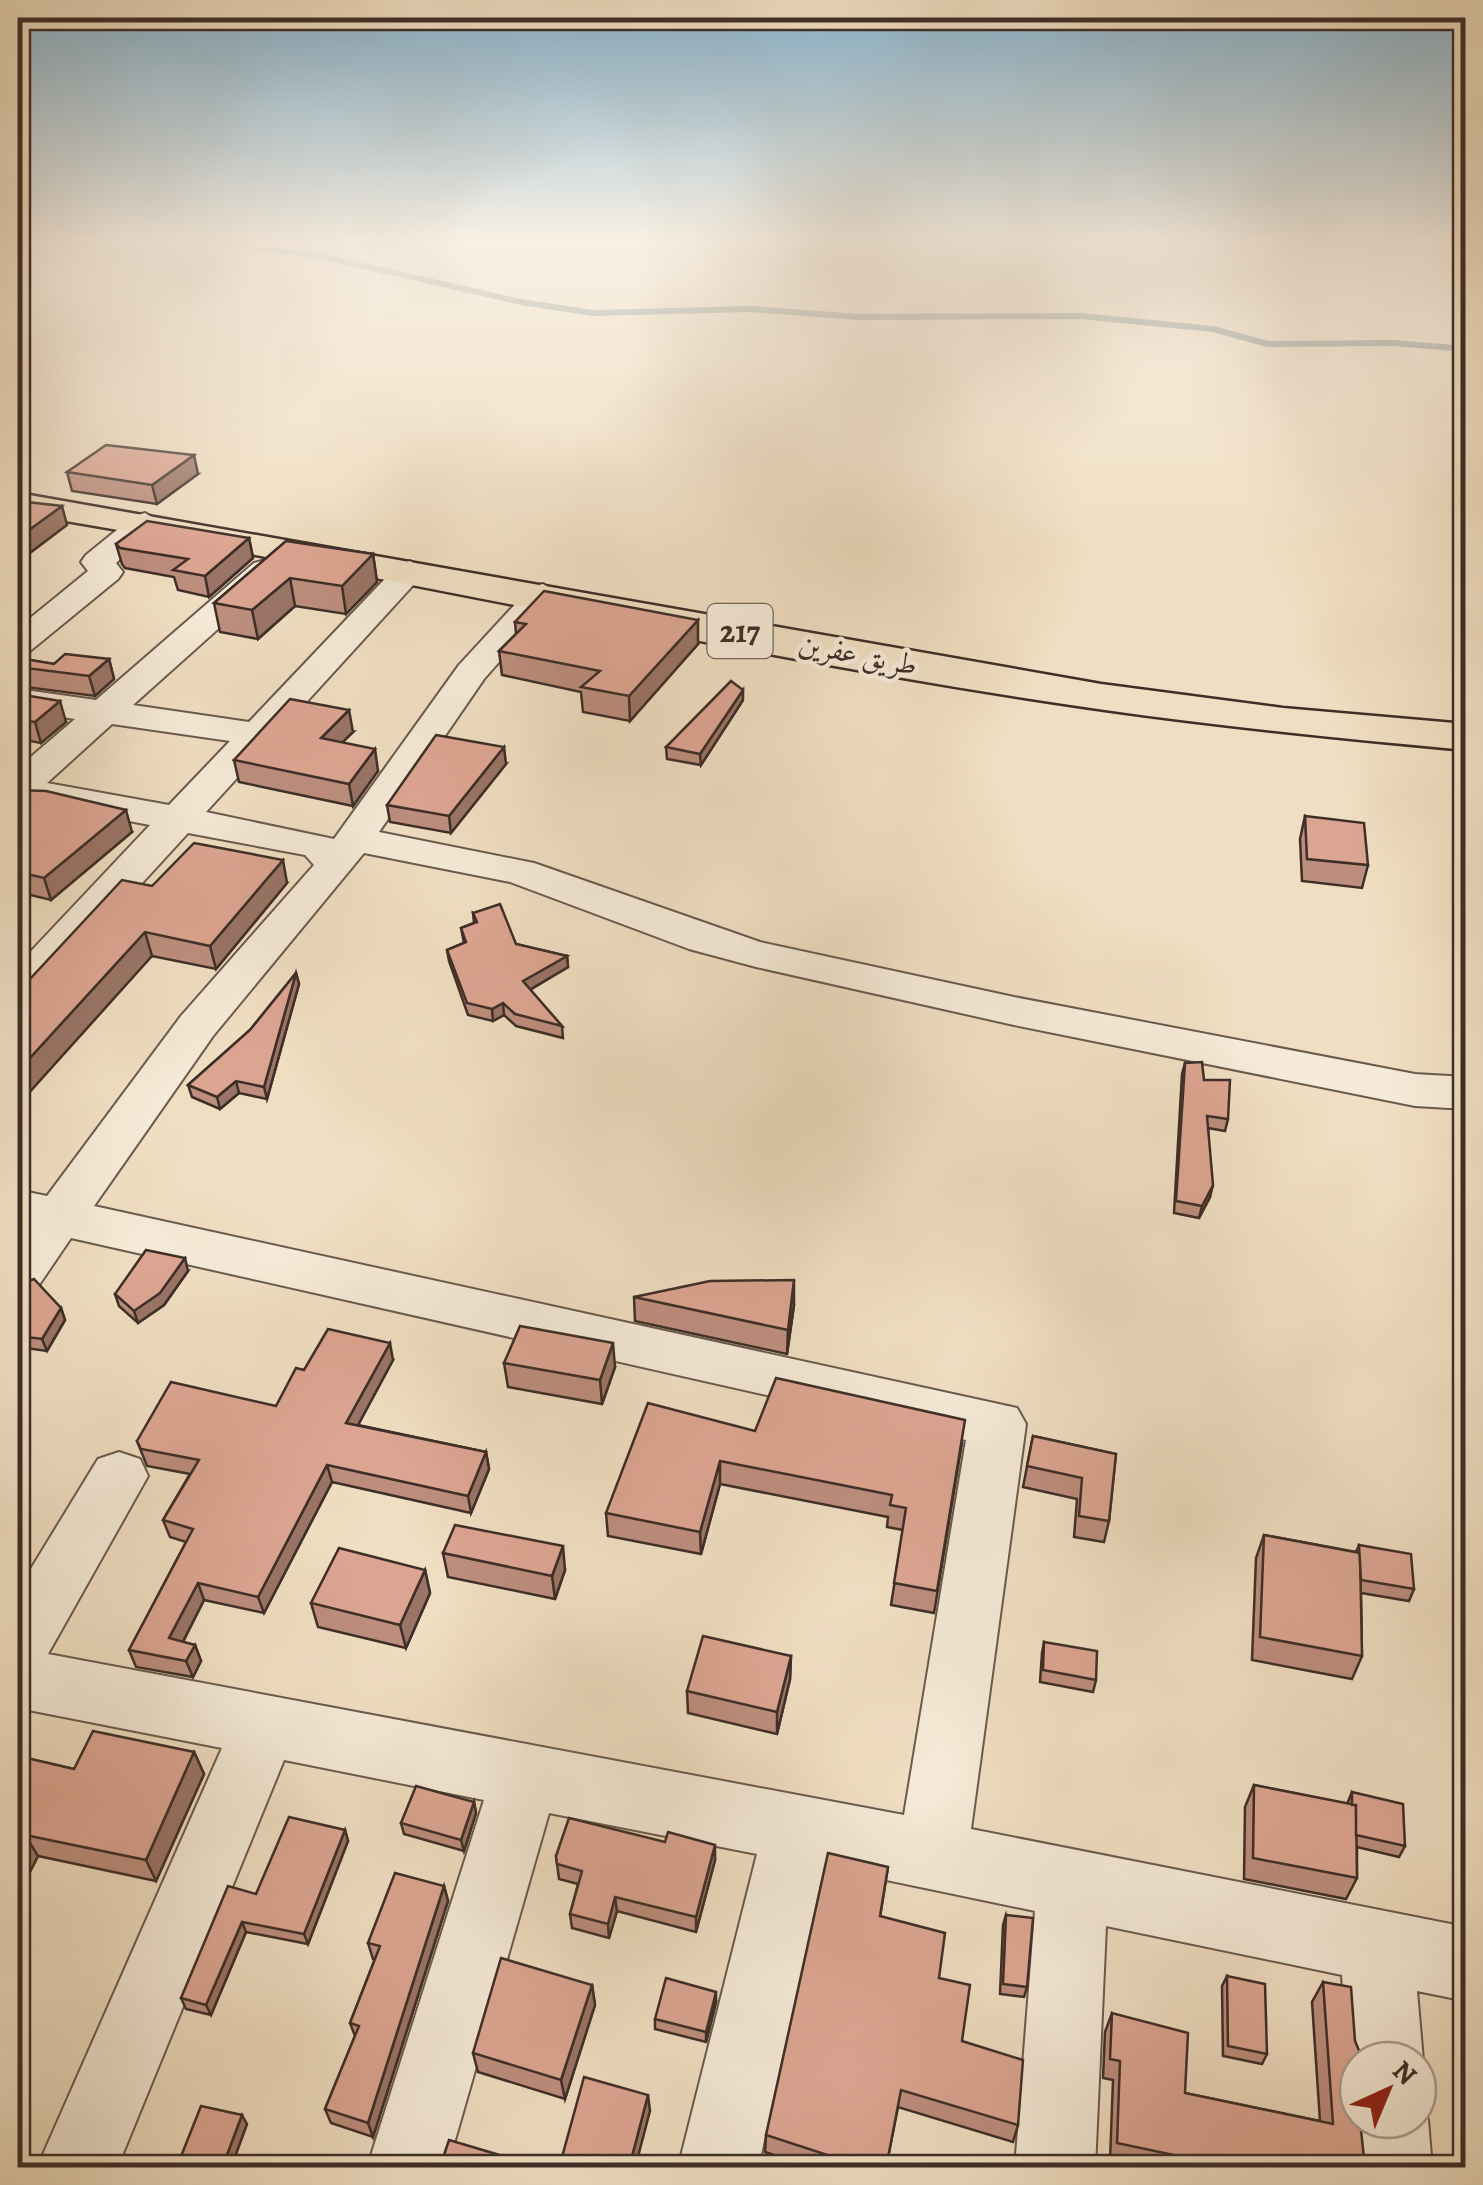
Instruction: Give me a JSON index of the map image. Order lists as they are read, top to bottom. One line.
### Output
{"streets":{"main road":["217","طريق عفرين"]},"north":"top right"}
